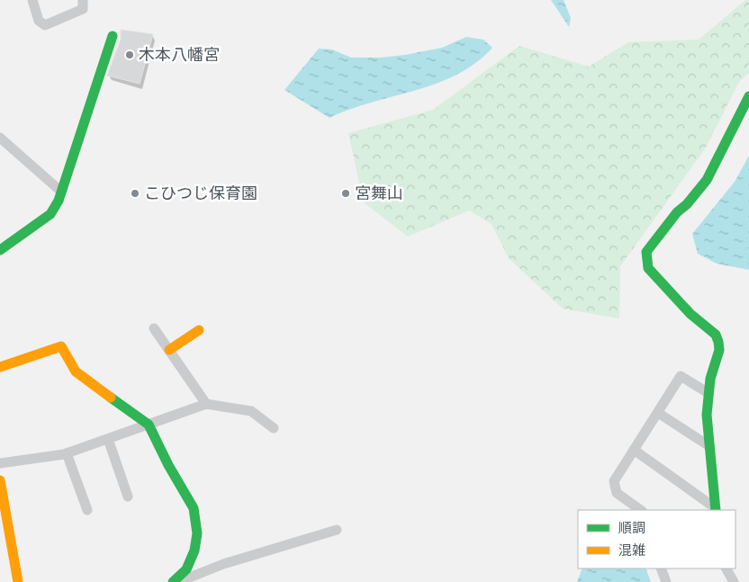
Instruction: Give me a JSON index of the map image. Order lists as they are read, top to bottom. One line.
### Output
{"places":["木本八幡宮","こひつじ保育園","宮舞山"],"legend":["順調","混雑"]}
